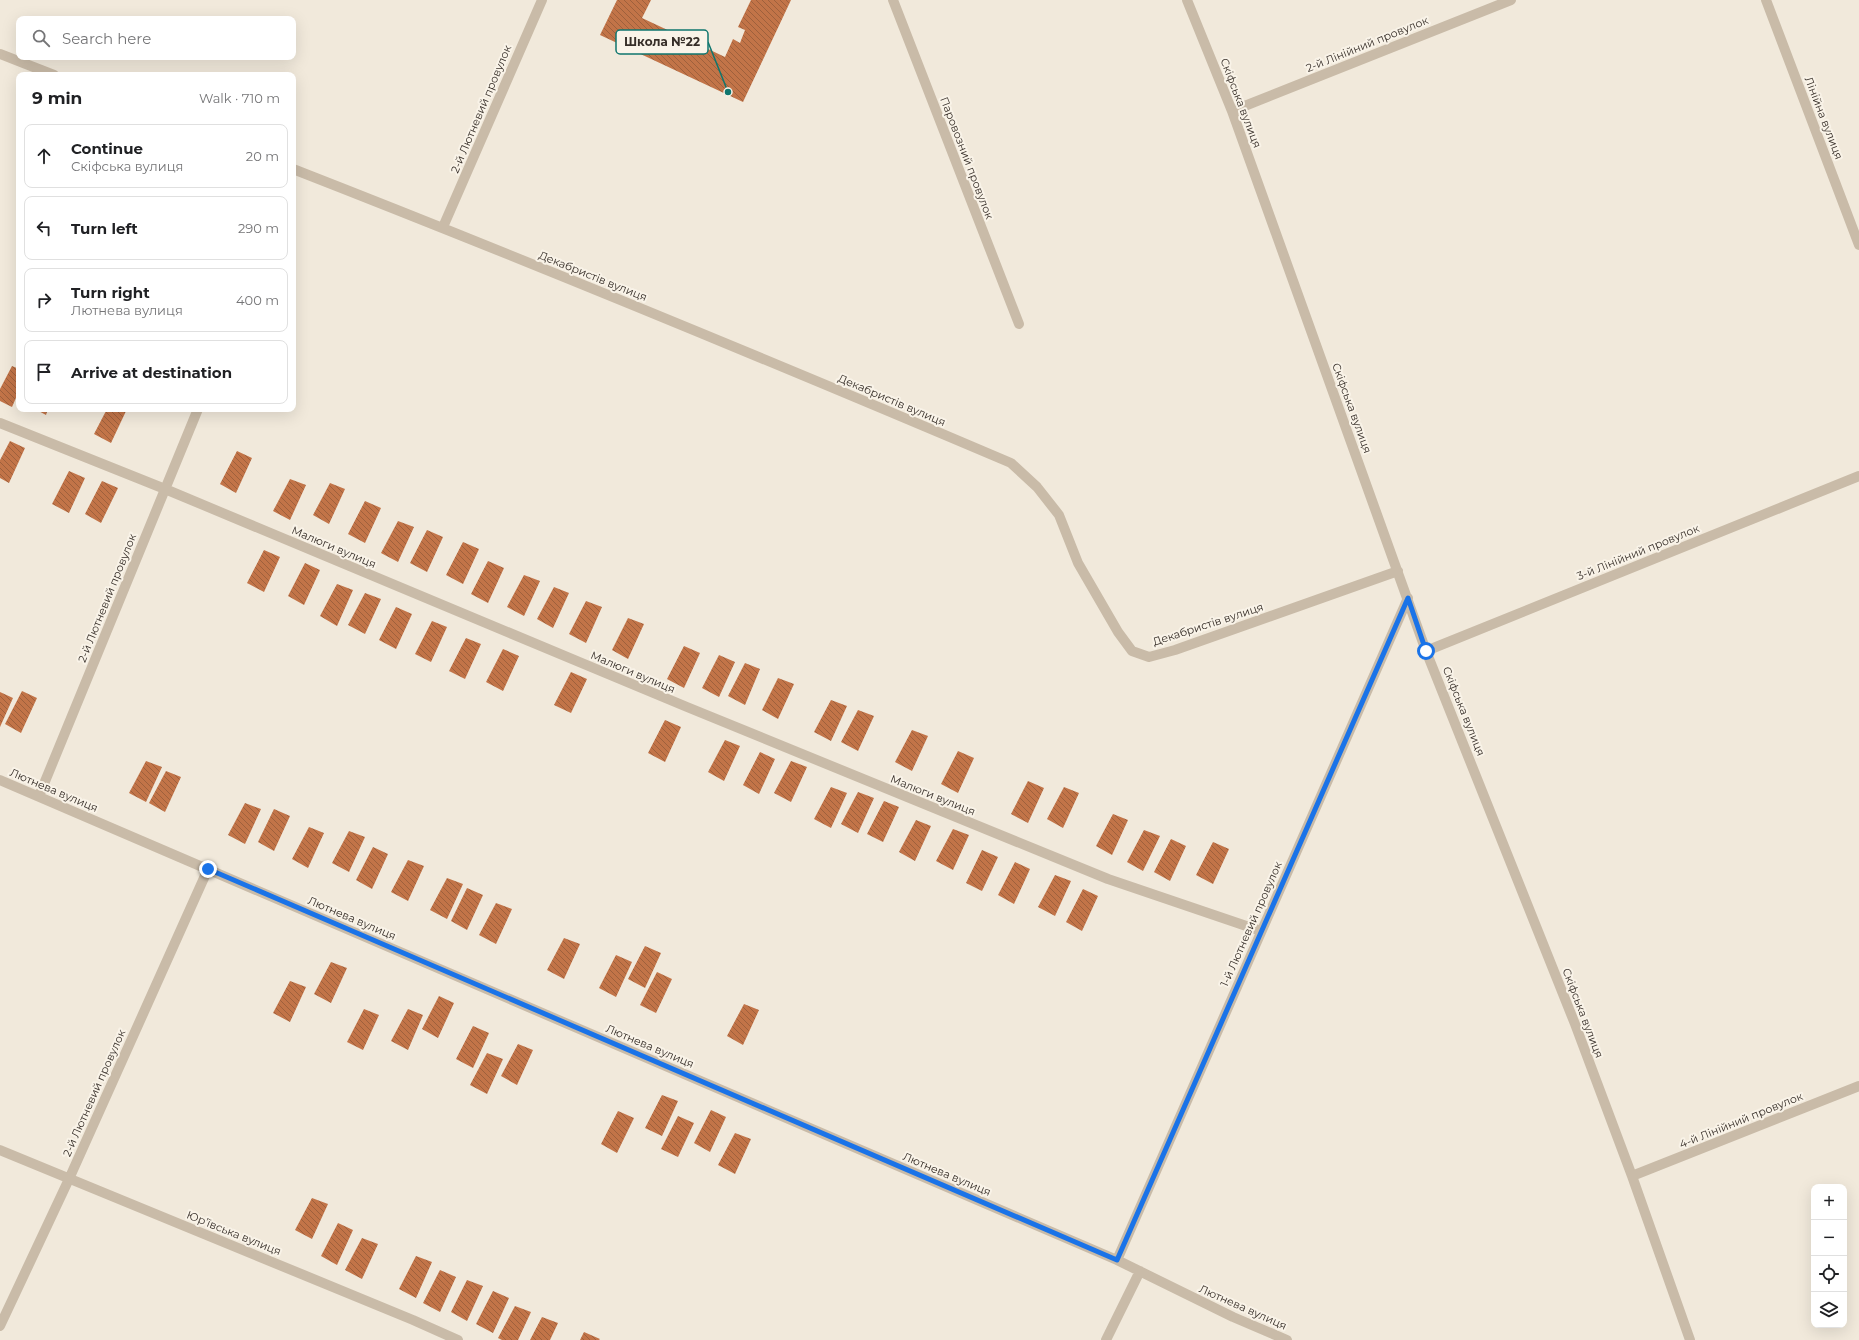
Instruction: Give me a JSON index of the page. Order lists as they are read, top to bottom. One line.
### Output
{"streets":{"street":["2-й Лінійний провулок","Скіфська вулиця","2-й Лютневий провулок","Лінійна вулиця","Паровозний провулок","Декабристів вулиця","Малюги вулиця","3-й Лінійний провулок","Лютнева вулиця","1-й Лютневий провулок","4-й Лінійний провулок","Юр’ївська вулиця"]},"crossings":[["2-й Лінійний провулок","Скіфська вулиця"],["Скіфська вулиця","Декабристів вулиця"],["Скіфська вулиця","3-й Лінійний провулок"],["Скіфська вулиця","1-й Лютневий провулок"],["Скіфська вулиця","4-й Лінійний провулок"],["2-й Лютневий провулок","Декабристів вулиця"],["2-й Лютневий провулок","Малюги вулиця"],["2-й Лютневий провулок","Лютнева вулиця"],["2-й Лютневий провулок","Юр’ївська вулиця"],["Малюги вулиця","1-й Лютневий провулок"],["Лютнева вулиця","1-й Лютневий провулок"]],"places":["Школа №22"],"page":{"search":"Search here","heading":["9 min","Walk · 710 m"],"list":[["Continue","Скіфська вулиця","20 m"],["Turn left","290 m"],["Turn right","Лютнева вулиця","400 m"],"Arrive at destination"],"map_buttons":["+","−"]}}
